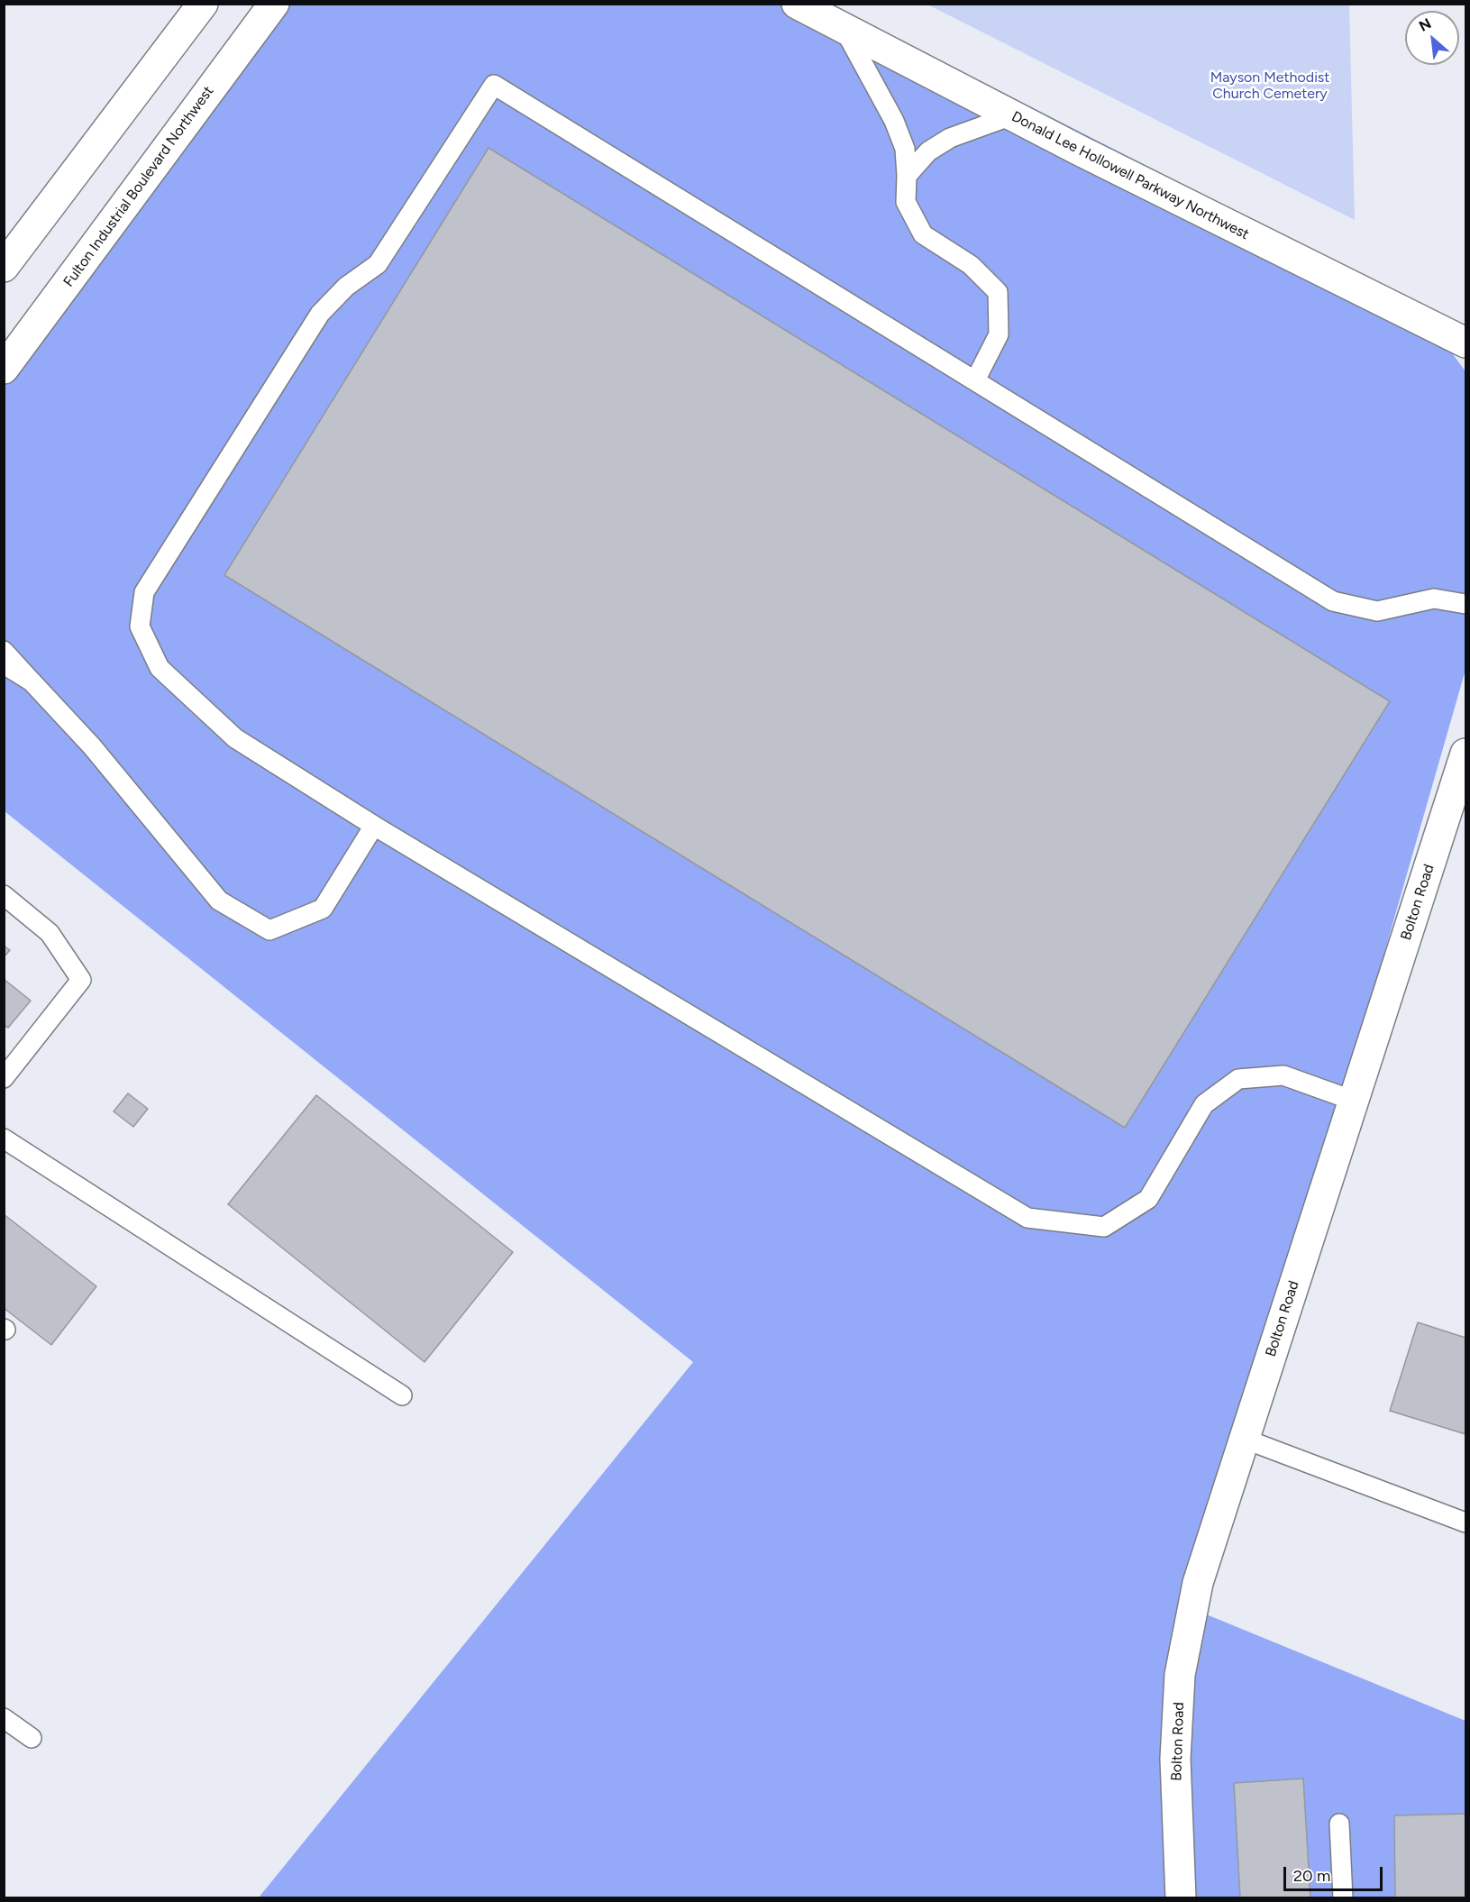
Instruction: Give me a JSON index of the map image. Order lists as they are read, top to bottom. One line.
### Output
{"streets":{"main road":["Donald Lee Hollowell Parkway Northwest","Fulton Industrial Boulevard Northwest","Bolton Road"]},"parks":["Mayson Methodist Church Cemetery"],"scale_bar":"20 m","north":"top left"}
